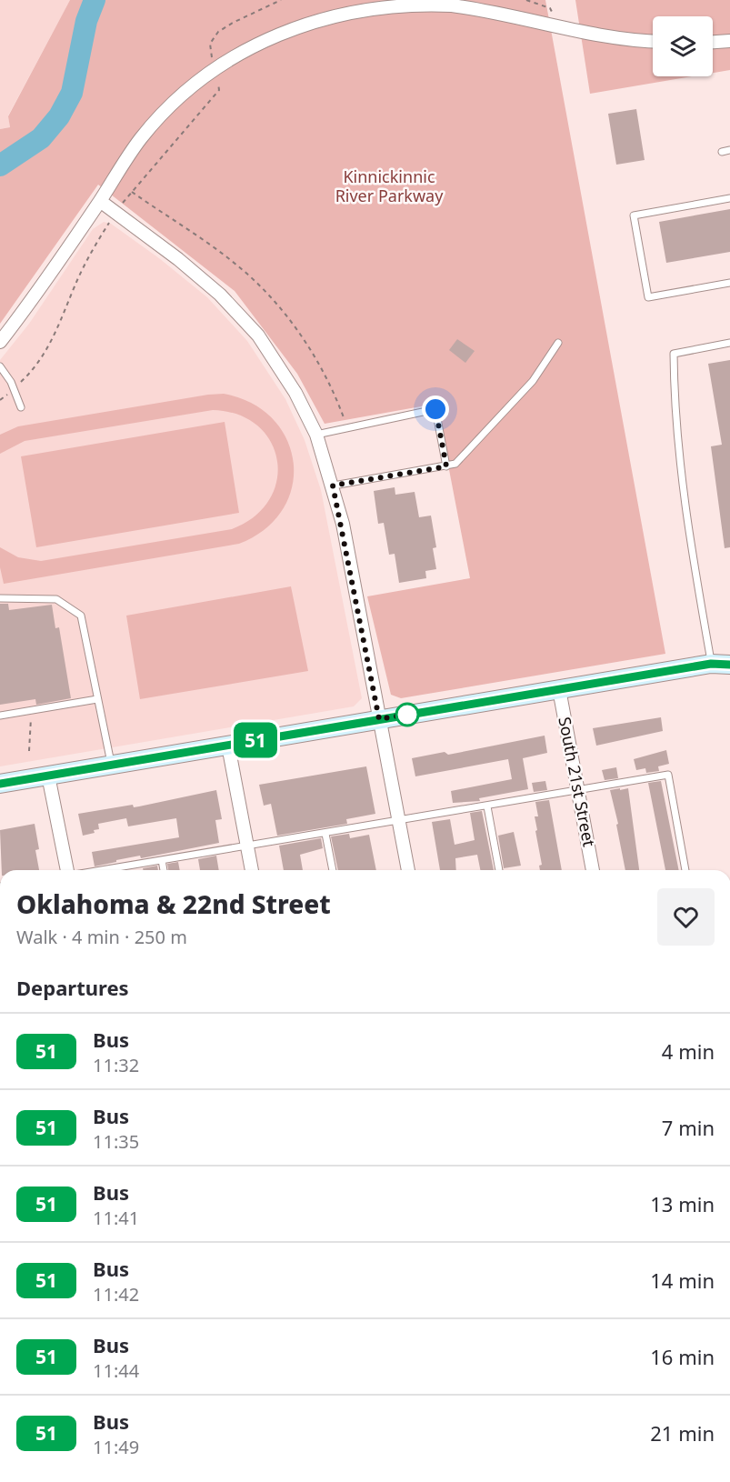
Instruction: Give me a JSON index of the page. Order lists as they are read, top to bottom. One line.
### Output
{"streets":{"street":["South 21st Street"]},"parks":["Kinnickinnic River Parkway"],"lines":["bus line 51"],"page":{"on_map":"51","heading":[["Oklahoma & 22nd Street","Walk · 4 min · 250 m"],"Departures"],"list":[{"mark":"51","name":"Bus","note":"11:32","value":"4 min"},{"mark":"51","name":"Bus","note":"11:35","value":"7 min"},{"mark":"51","name":"Bus","note":"11:41","value":"13 min"},{"mark":"51","name":"Bus","note":"11:42","value":"14 min"},{"mark":"51","name":"Bus","note":"11:44","value":"16 min"},{"mark":"51","name":"Bus","note":"11:49","value":"21 min"}]}}
